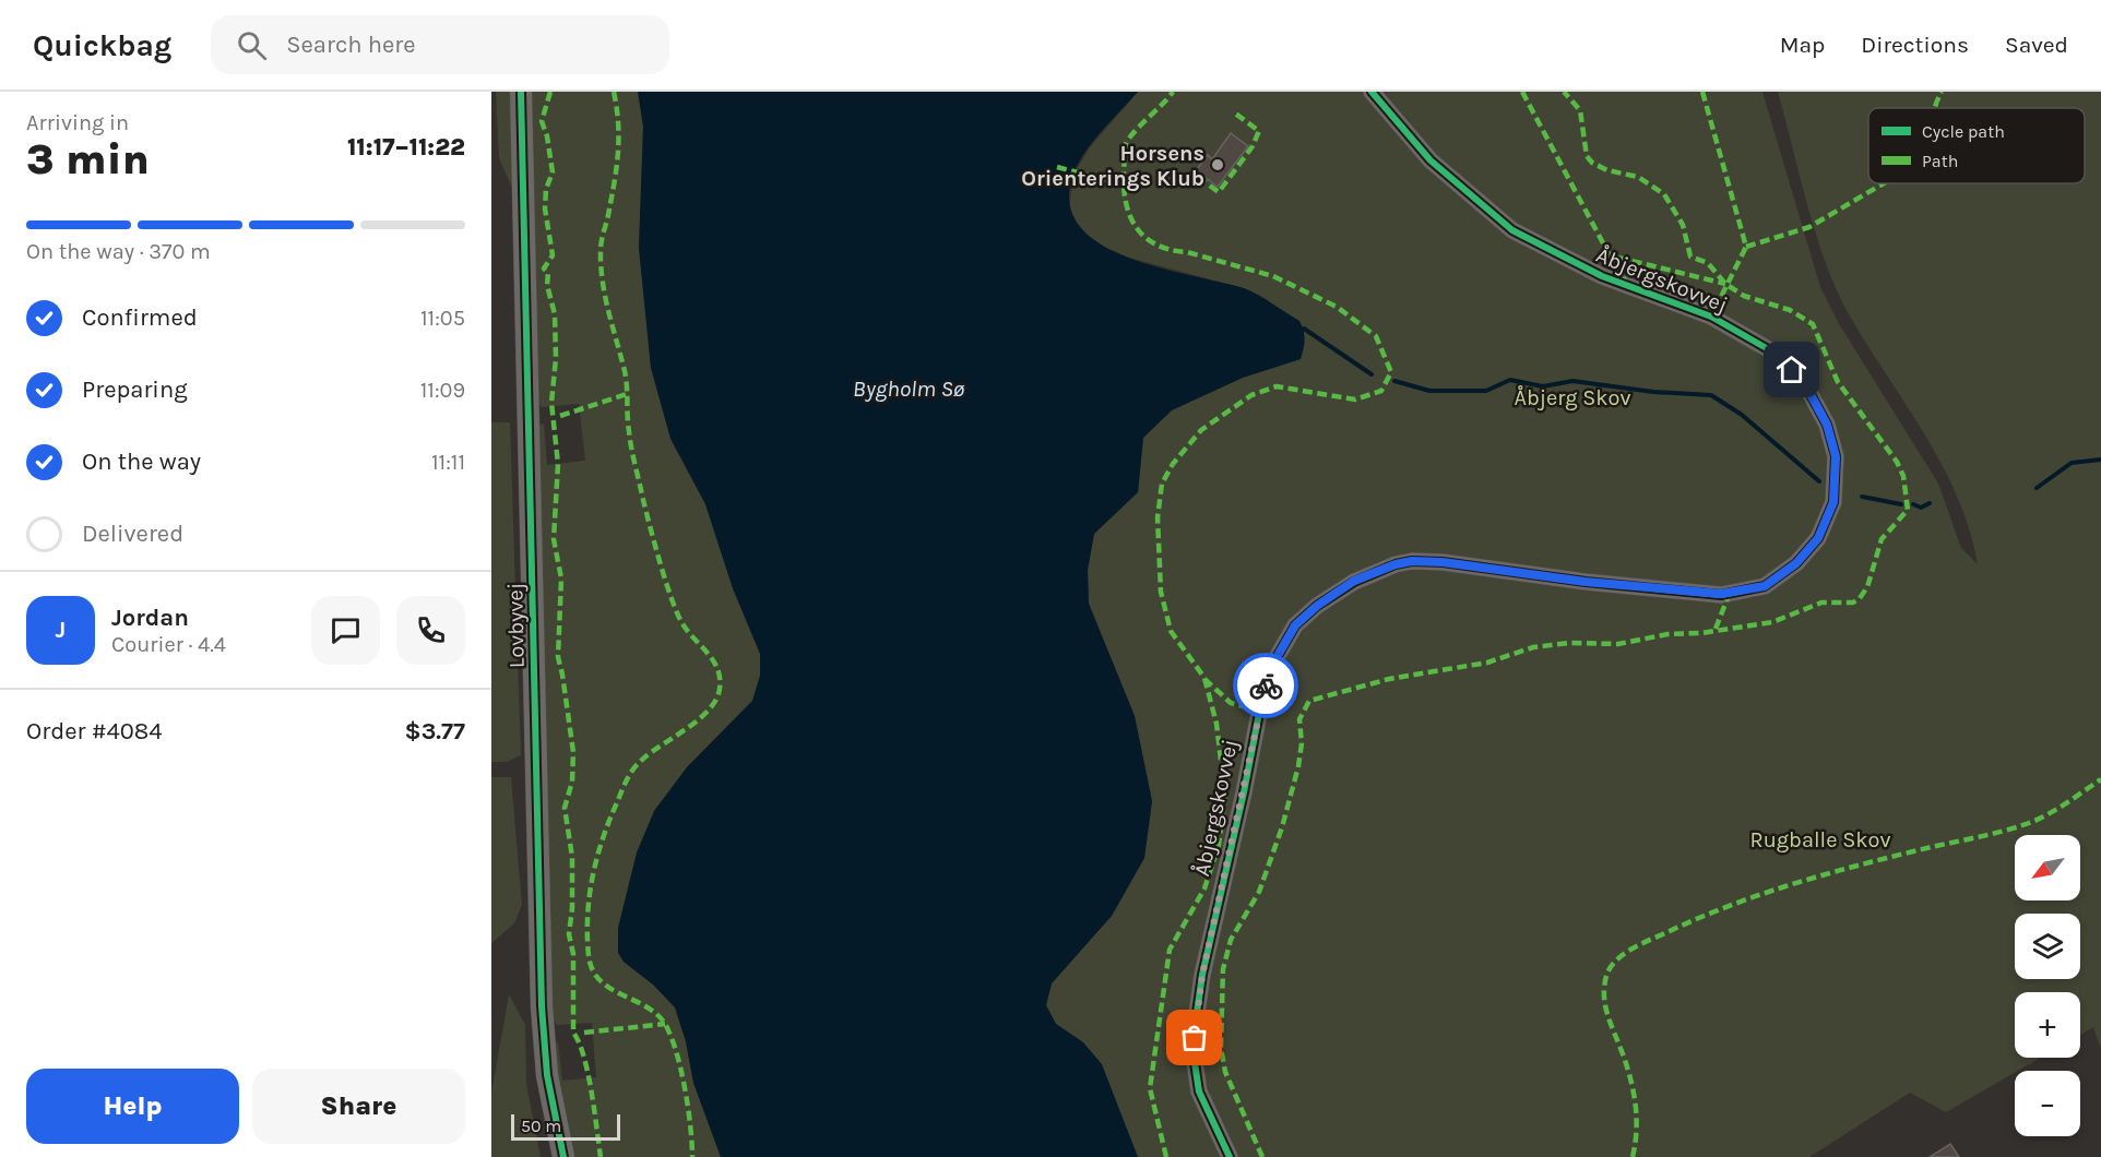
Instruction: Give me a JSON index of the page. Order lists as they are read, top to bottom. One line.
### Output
{"streets":{"street":["Åbjergskovvej","Lovbyvej"]},"water":["Bygholm Sø"],"parks":["Åbjerg Skov","Rugballe Skov"],"places":["Horsens Orienterings Klub"],"legend":["Cycle path","Path"],"scale_bar":"50 m","north":"bottom left","page":{"header":"Quickbag","search":"Search here","nav":["Map","Directions","Saved"],"heading":["3 min","Arriving in","11:17–11:22"],"panel":["Jordan","Courier · 4.4","Order #4084","$3.77"],"bar":"On the way · 370 m","list":[["Confirmed","11:05"],["Preparing","11:09"],["On the way","11:11"],"Delivered"],"round":"J","map_buttons":["+","−"],"buttons":["Help","Share"],"scale":"50 m"}}
